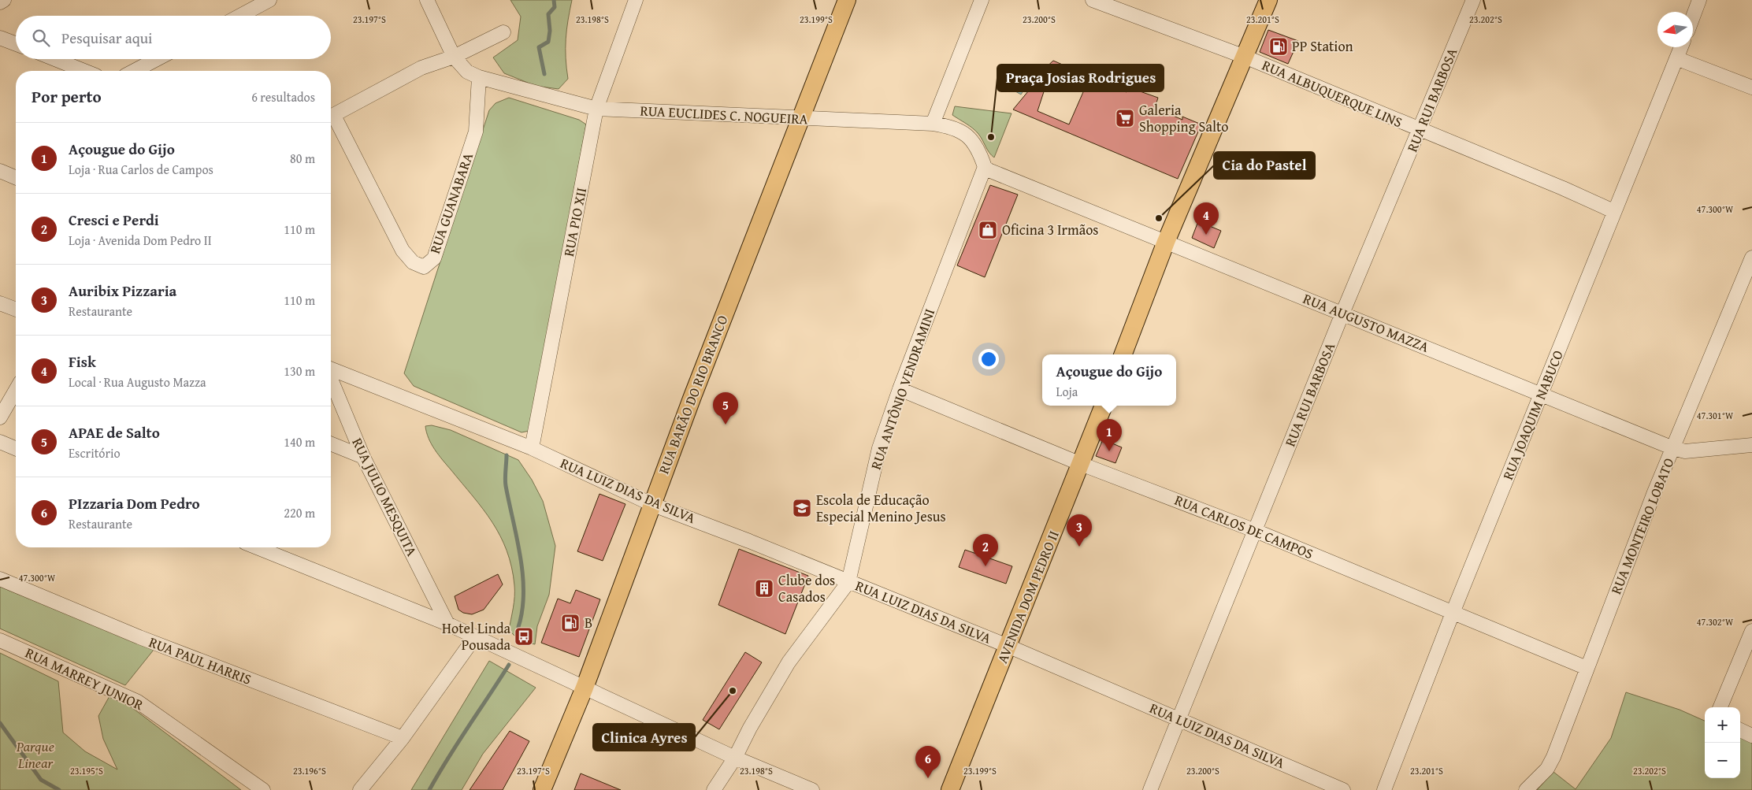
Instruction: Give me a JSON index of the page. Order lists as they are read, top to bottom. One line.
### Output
{"streets":{"main road":["RUA BARÃO DO RIO BRANCO","AVENIDA DOM PEDRO II"],"street":["RUA ALBUQUERQUE LINS","RUA RUI BARBOSA","RUA EUCLIDES C. NOGUEIRA","RUA GUANABARA","RUA PIO XII","RUA AUGUSTO MAZZA","RUA ANTÔNIO VENDRAMINI","RUA JOAQUIM NABUCO","RUA LUIZ DIAS DA SILVA","RUA JULIO MESQUITA","RUA MONTEIRO LOBATO","RUA CARLOS DE CAMPOS","RUA PAUL HARRIS","RUA MARREY JUNIOR"]},"crossings":[["RUA ALBUQUERQUE LINS","RUA RUI BARBOSA"],["RUA ALBUQUERQUE LINS","RUA JOAQUIM NABUCO"],["RUA RUI BARBOSA","RUA AUGUSTO MAZZA"],["RUA RUI BARBOSA","RUA LUIZ DIAS DA SILVA"],["RUA RUI BARBOSA","RUA CARLOS DE CAMPOS"],["RUA EUCLIDES C. NOGUEIRA","RUA GUANABARA"],["RUA EUCLIDES C. NOGUEIRA","RUA PIO XII"],["RUA EUCLIDES C. NOGUEIRA","RUA AUGUSTO MAZZA"],["RUA EUCLIDES C. NOGUEIRA","RUA ANTÔNIO VENDRAMINI"],["RUA EUCLIDES C. NOGUEIRA","RUA BARÃO DO RIO BRANCO"],["RUA PIO XII","RUA LUIZ DIAS DA SILVA"],["RUA AUGUSTO MAZZA","RUA ANTÔNIO VENDRAMINI"],["RUA AUGUSTO MAZZA","RUA JOAQUIM NABUCO"],["RUA AUGUSTO MAZZA","RUA MONTEIRO LOBATO"],["RUA ANTÔNIO VENDRAMINI","RUA LUIZ DIAS DA SILVA"],["RUA ANTÔNIO VENDRAMINI","RUA CARLOS DE CAMPOS"],["RUA BARÃO DO RIO BRANCO","RUA LUIZ DIAS DA SILVA"],["RUA JOAQUIM NABUCO","RUA CARLOS DE CAMPOS"],["RUA LUIZ DIAS DA SILVA","AVENIDA DOM PEDRO II"],["RUA MONTEIRO LOBATO","RUA CARLOS DE CAMPOS"],["RUA CARLOS DE CAMPOS","AVENIDA DOM PEDRO II"]],"parks":["Parque Linear"],"places":{"fuel station":["PP Station","B"],"supermarket":["Galeria Shopping Salto"],"other":["Praça Josias Rodrigues","Cia do Pastel","Clinica Ayres"],"shop":["Oficina 3 Irmãos"],"school or university":["Escola de Educação Especial Menino Jesus"],"building":["Clube dos Casados"],"bus stop":["Hotel Linda Pousada"]},"north":"left","page":{"search":"Pesquisar aqui","heading":["Por perto","6 resultados"],"list":[{"mark":"1","name":"Açougue do Gijo","note":"Loja · Rua Carlos de Campos","value":"80 m"},{"mark":"2","name":"Cresci e Perdi","note":"Loja · Avenida Dom Pedro II","value":"110 m"},{"mark":"3","name":"Auribix Pizzaria","note":"Restaurante","value":"110 m"},{"mark":"4","name":"Fisk","note":"Local · Rua Augusto Mazza","value":"130 m"},{"mark":"5","name":"APAE de Salto","note":"Escritório","value":"140 m"},{"mark":"6","name":"PIzzaria Dom Pedro","note":"Restaurante","value":"220 m"}],"pins":["4","5","1","3","2","6"],"popup":["Açougue do Gijo","Loja"],"map_buttons":["+","−"]},"coordinates":["23.197°S","23.198°S","23.199°S","23.200°S","23.201°S","23.202°S","47.300°W","47.301°W","47.302°W","23.195°S","23.196°S"]}
